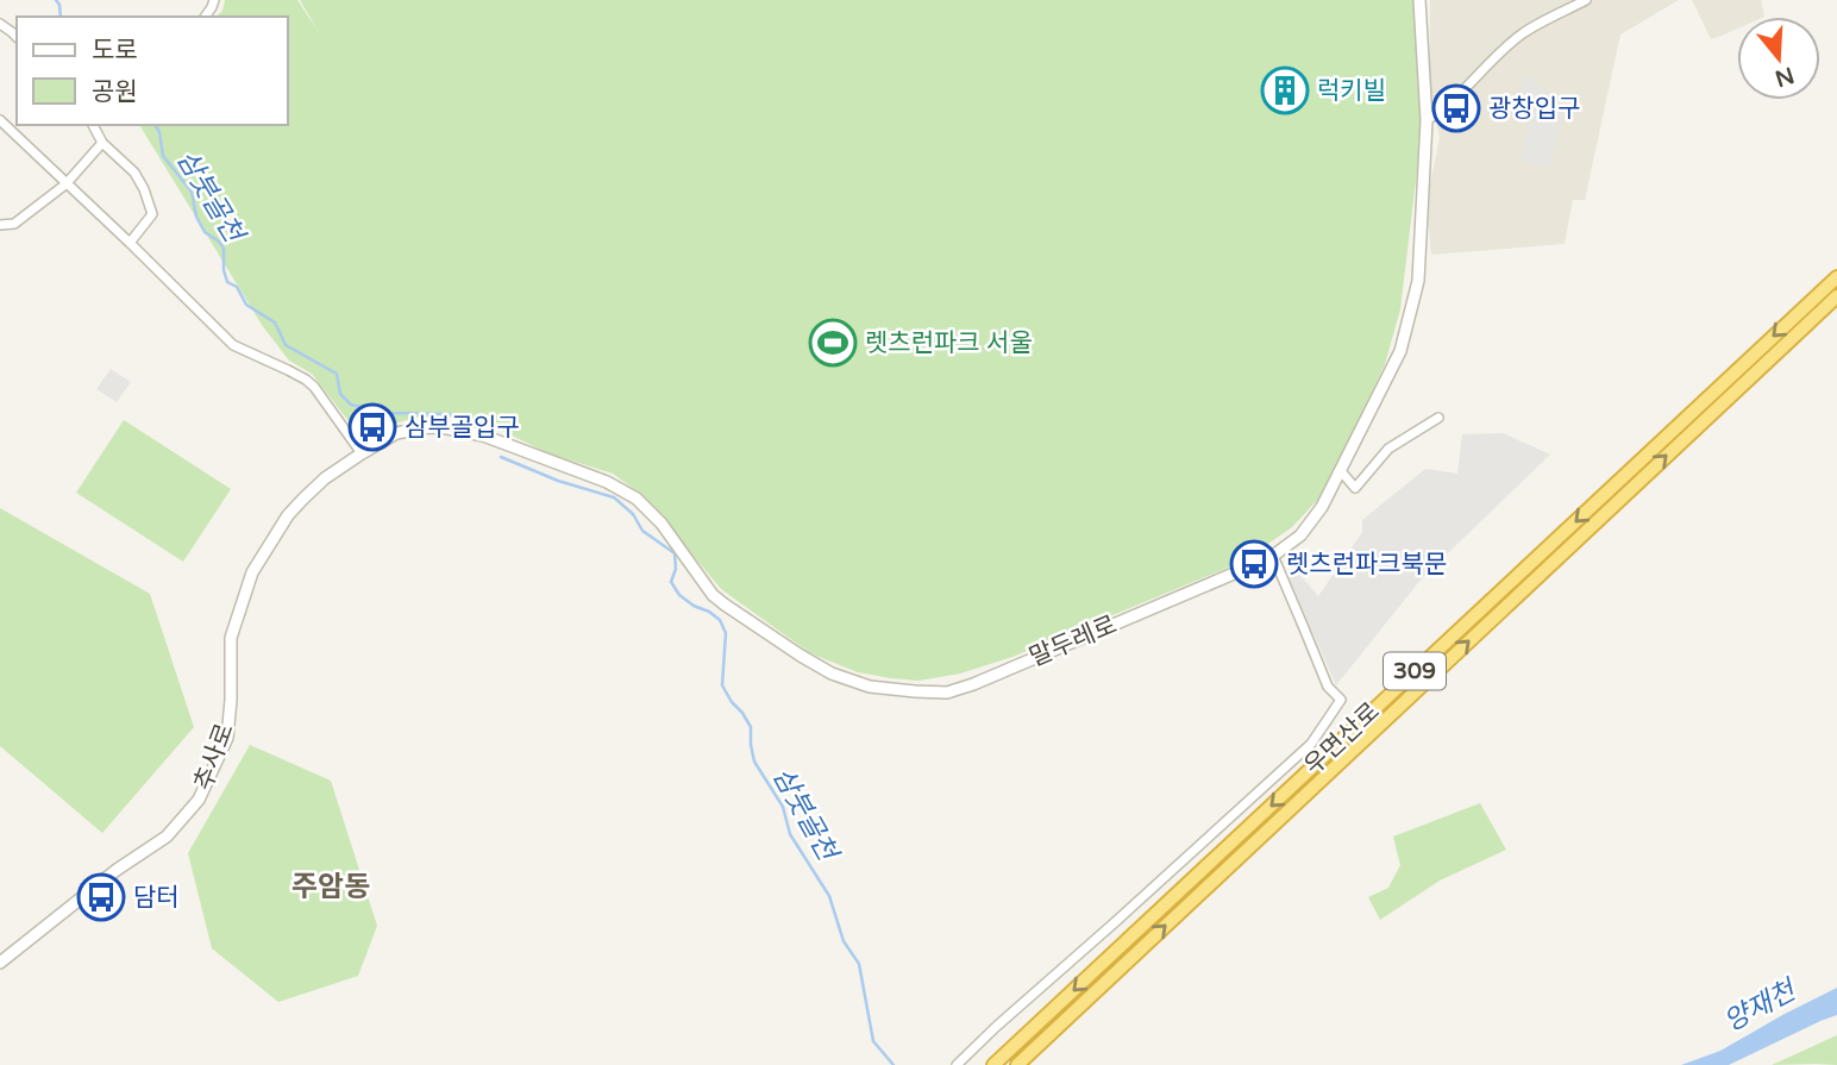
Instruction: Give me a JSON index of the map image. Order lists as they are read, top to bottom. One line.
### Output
{"streets":{"highway":["309","우면산로"],"street":["말두레로","추사로"]},"crossings":[["말두레로","추사로"]],"districts":["주암동"],"water":["삼붓골천","양재천"],"places":{"building":["럭키빌"],"bus stop":["광창입구","삼부골입구","렛츠런파크북문","담터"],"sports":["렛츠런파크 서울"]},"legend":["도로","공원"],"north":"bottom"}
